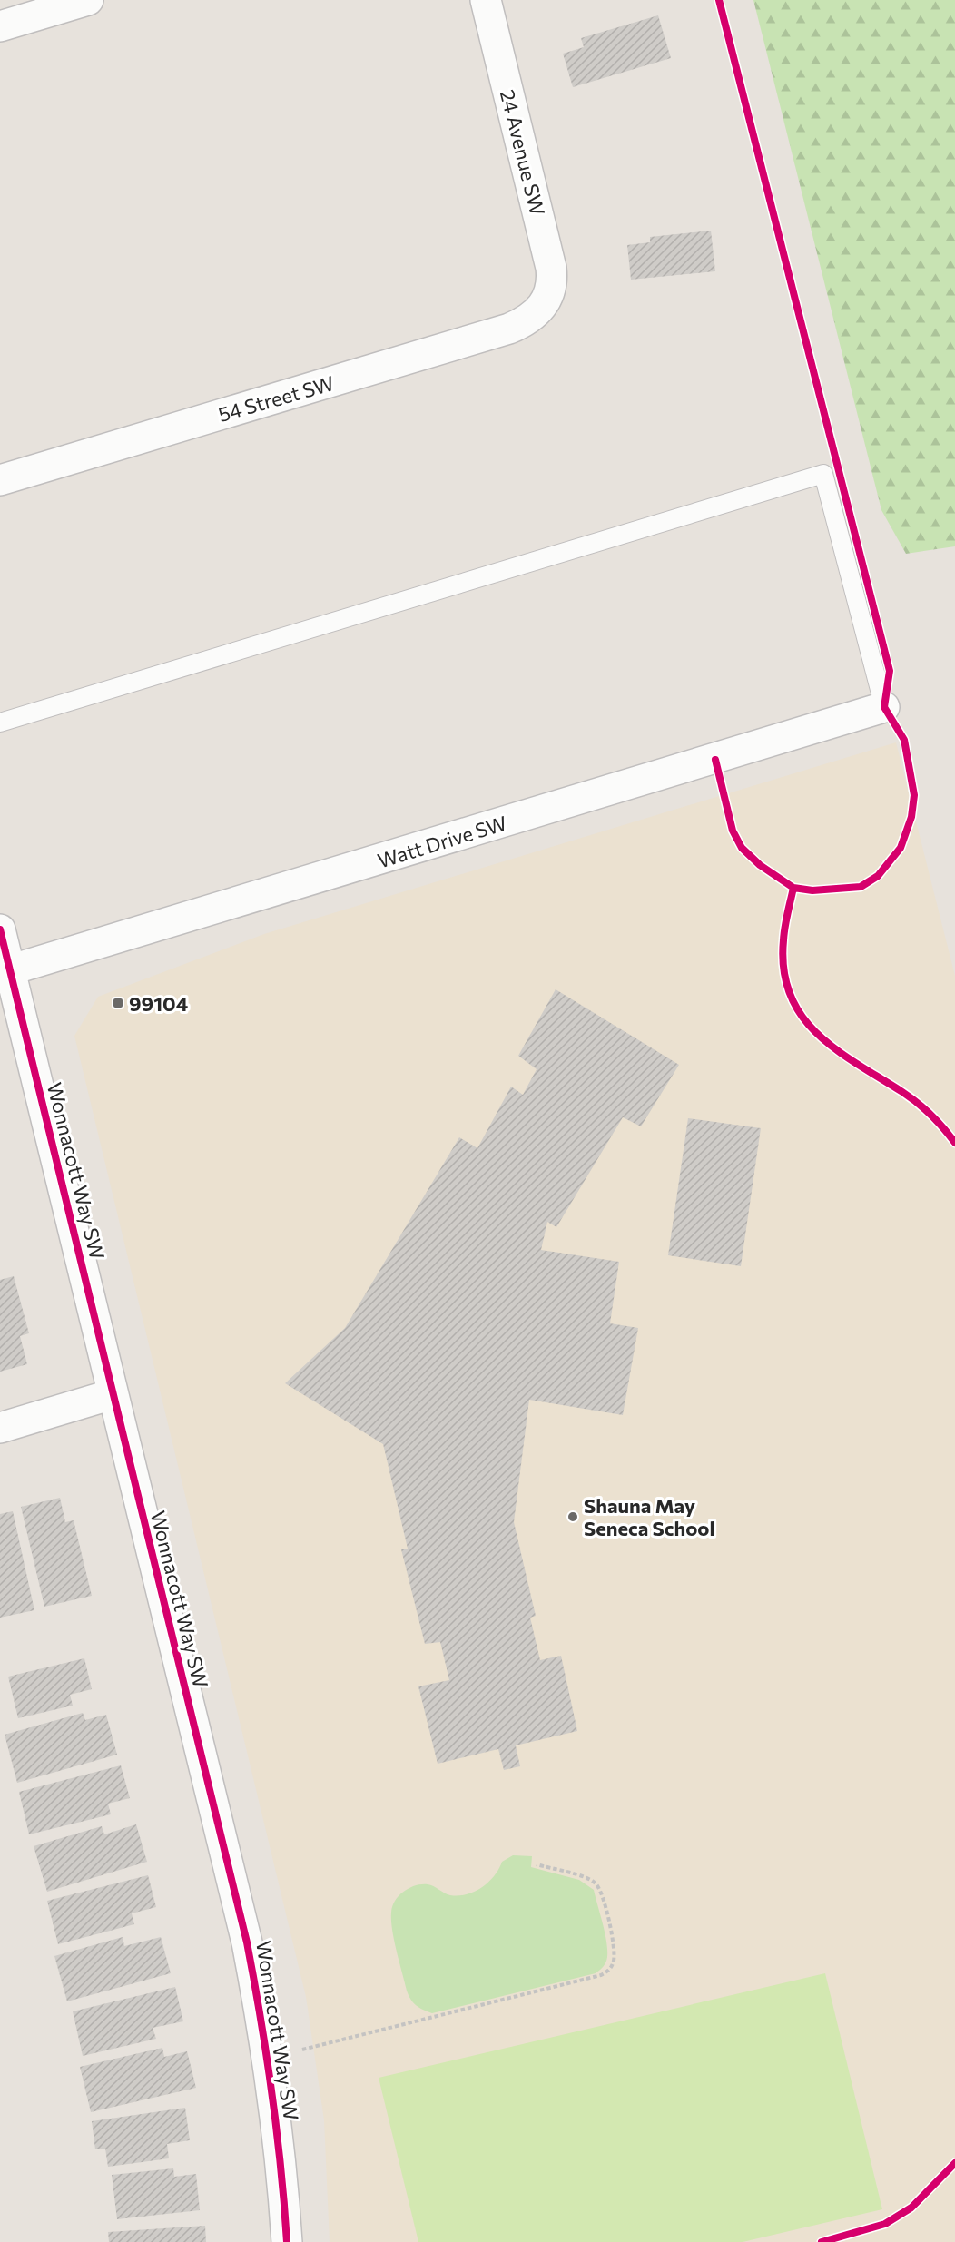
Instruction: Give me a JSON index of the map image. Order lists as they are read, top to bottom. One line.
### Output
{"streets":{"street":["24 Avenue SW","54 Street SW","Watt Drive SW","Wonnacott Way SW"]},"crossings":[["24 Avenue SW","54 Street SW"],["Watt Drive SW","Wonnacott Way SW"]],"places":{"transit":["99104"],"other":["Shauna May Seneca School"]}}
